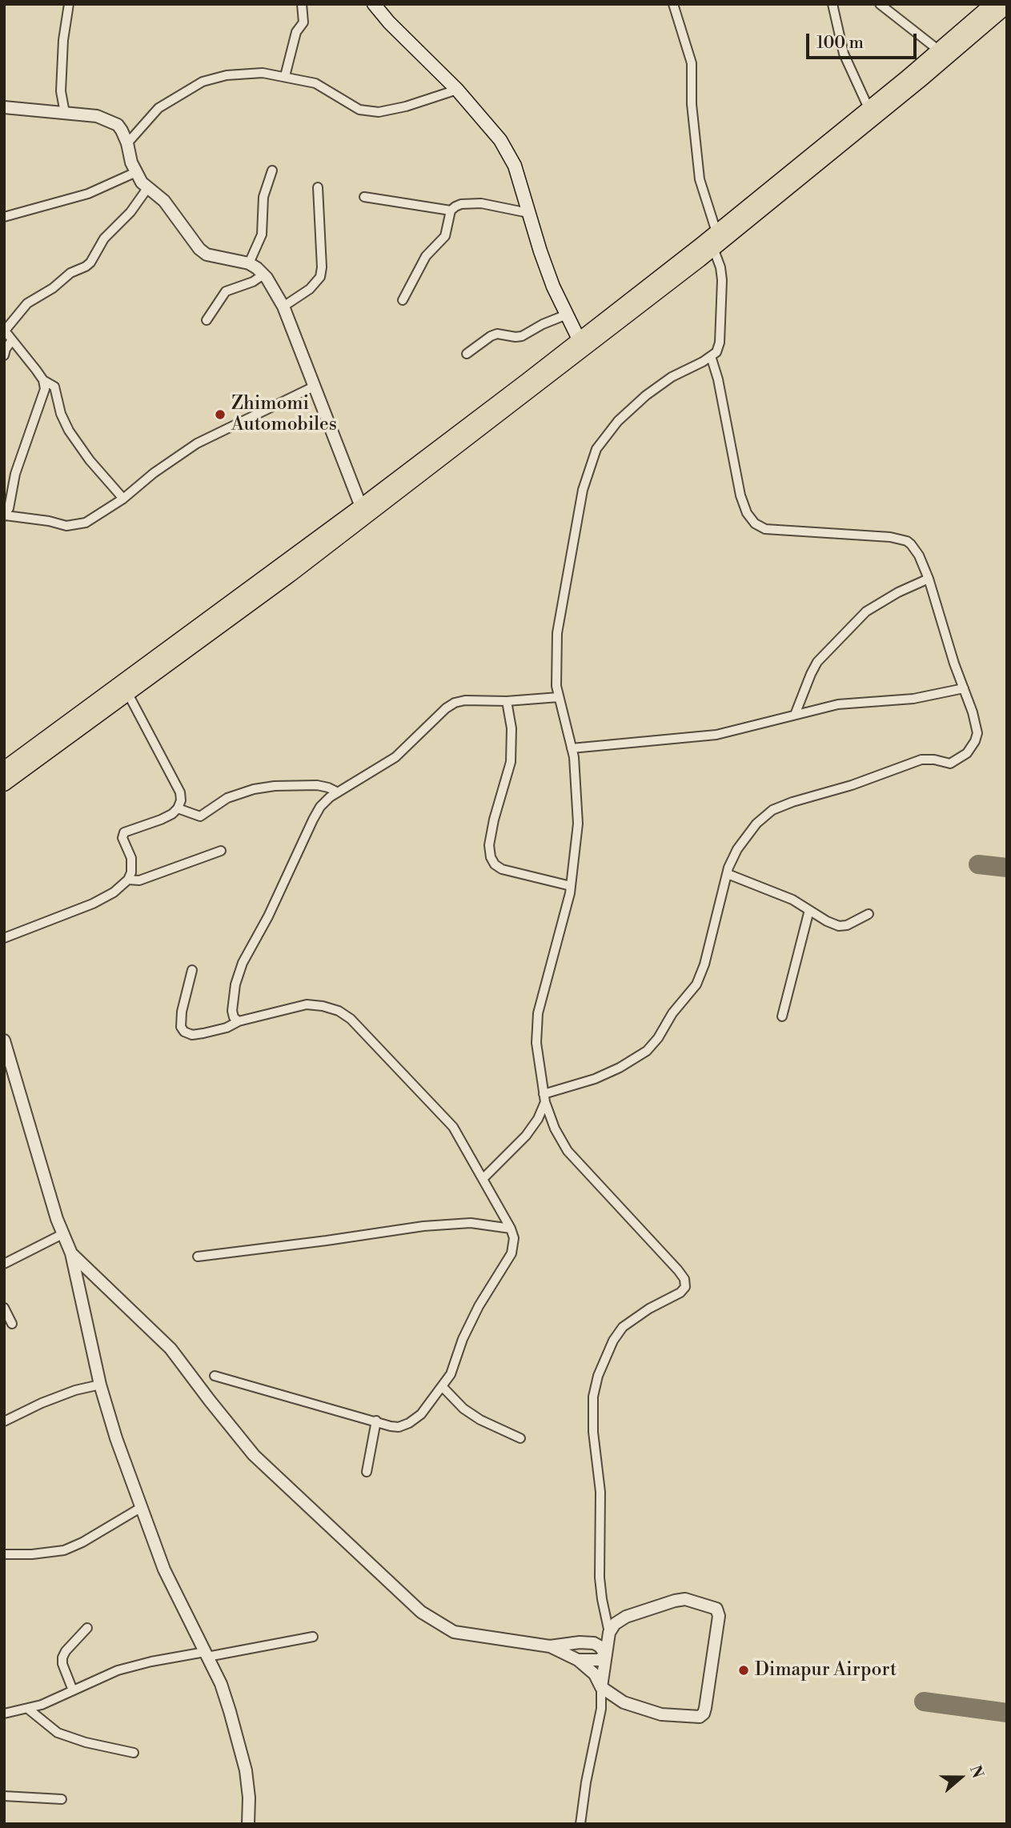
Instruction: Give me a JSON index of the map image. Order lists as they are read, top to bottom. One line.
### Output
{"places":["Zhimomi Automobiles","Dimapur Airport"],"scale_bar":"100 m","north":"right"}
